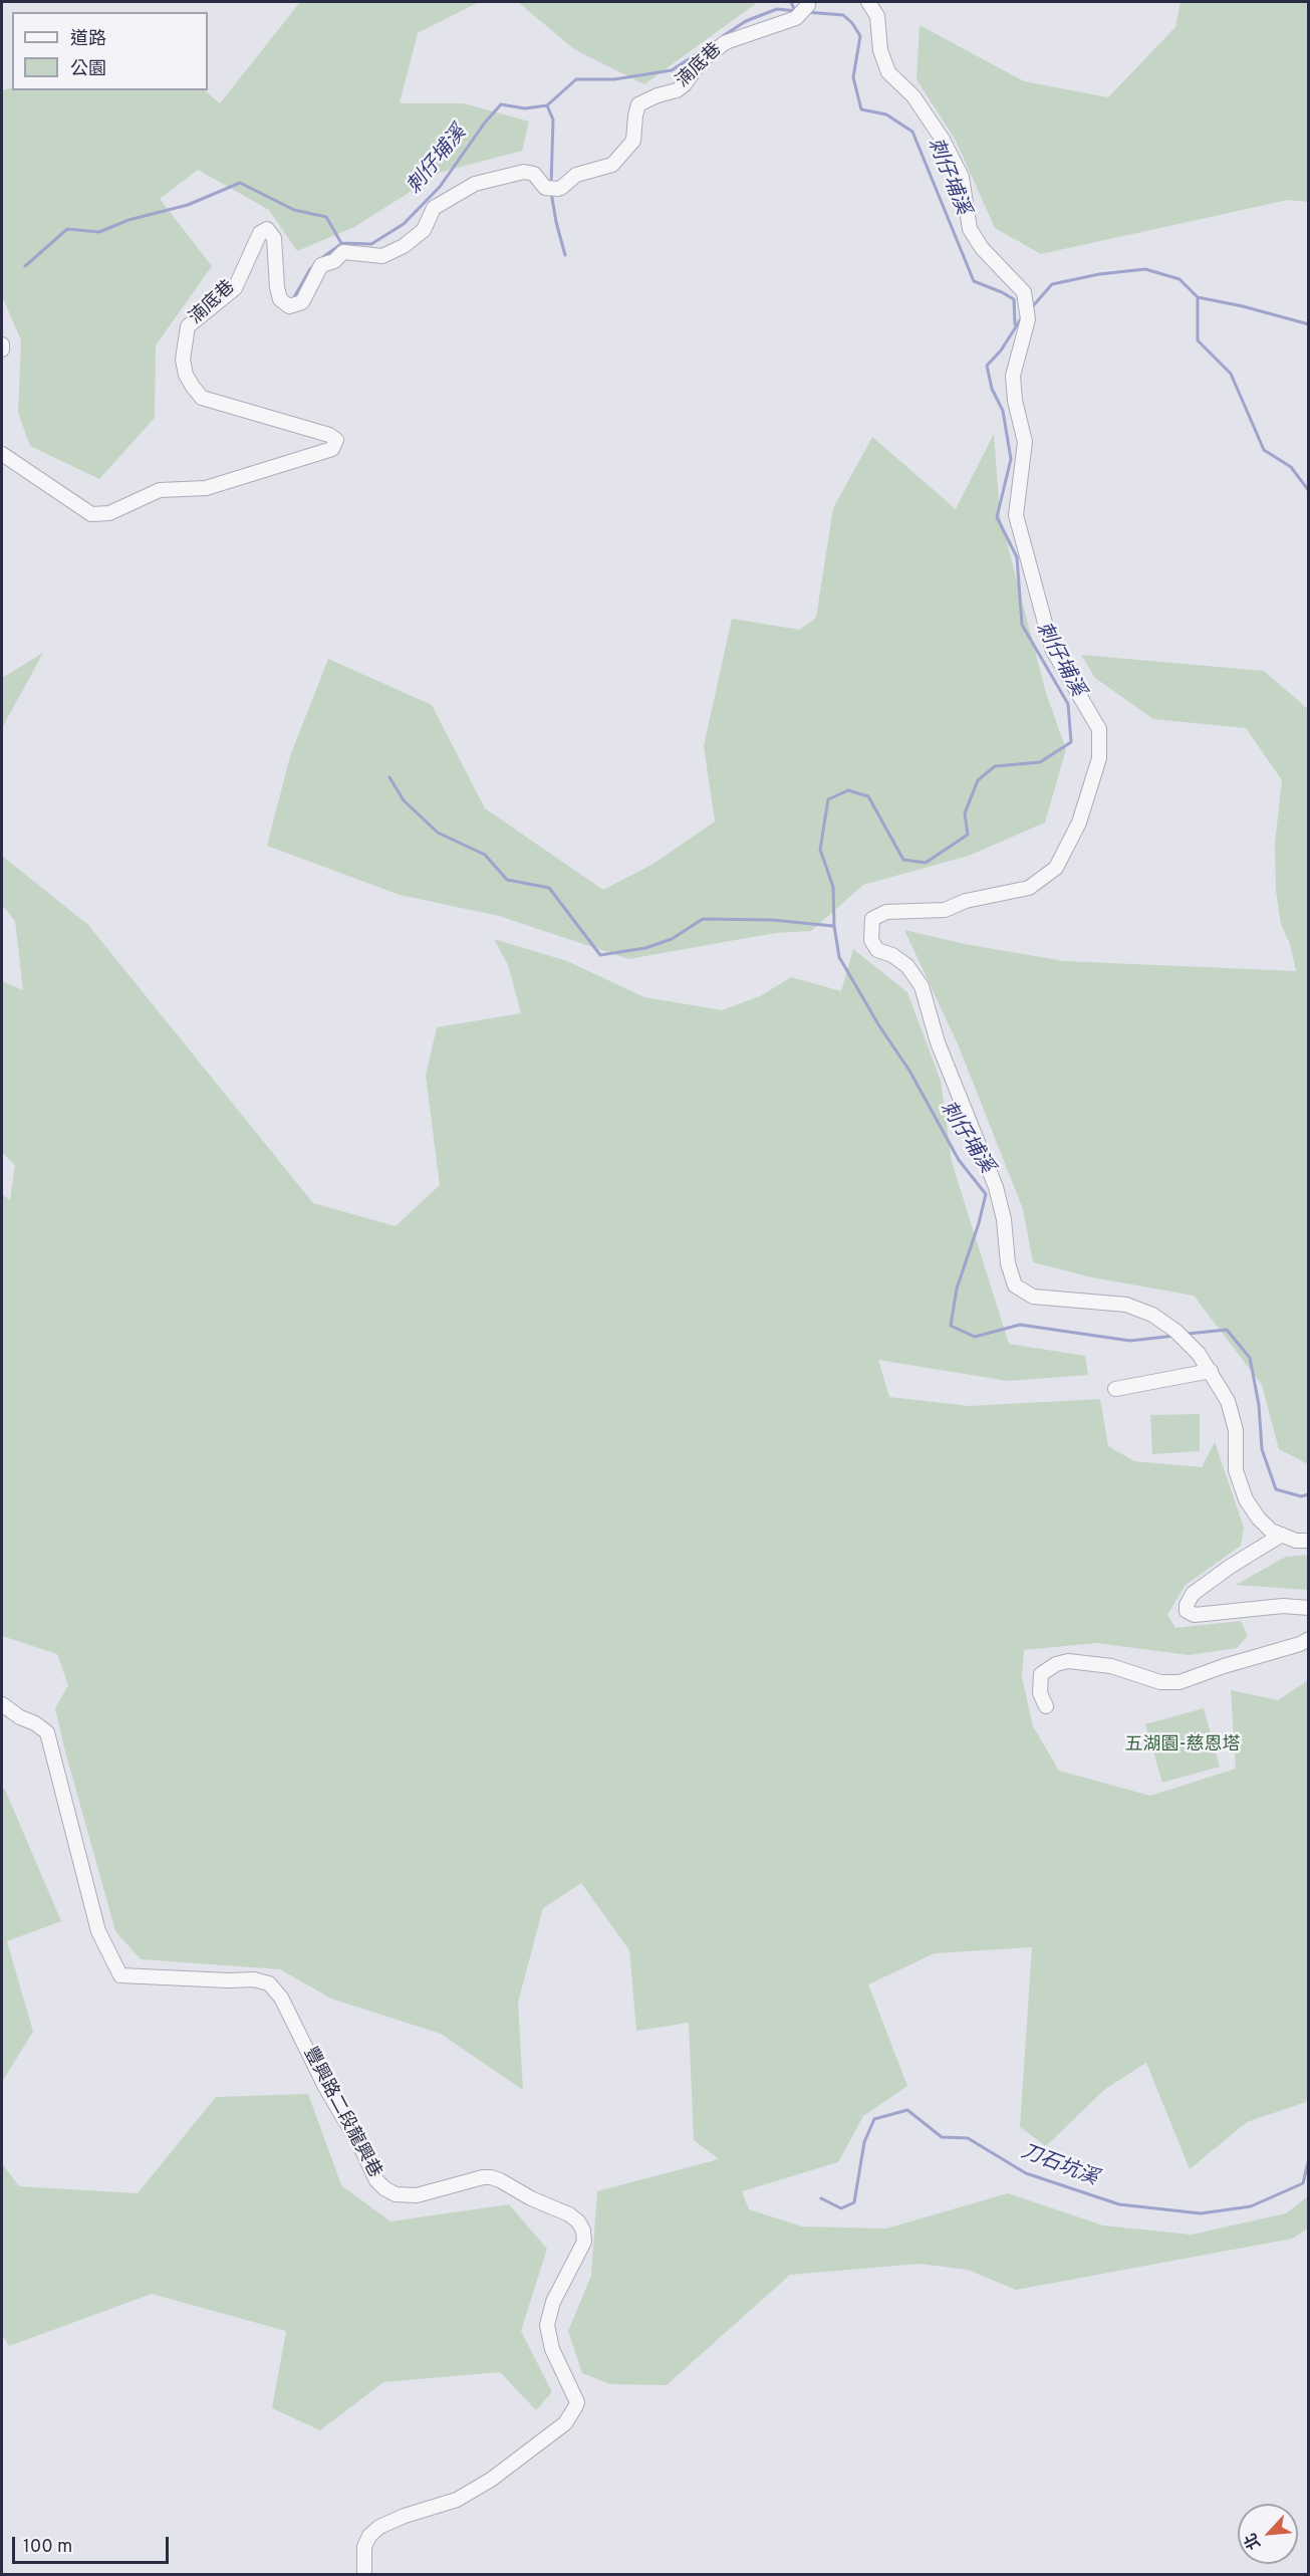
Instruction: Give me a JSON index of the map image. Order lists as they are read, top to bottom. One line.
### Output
{"streets":{"street":["湳底巷","豐興路二段龍興巷"]},"water":["刺仔埔溪","刀石坑溪"],"parks":["五湖園-慈恩塔"],"legend":["道路","公園"],"scale_bar":"100 m","north":"bottom left"}
